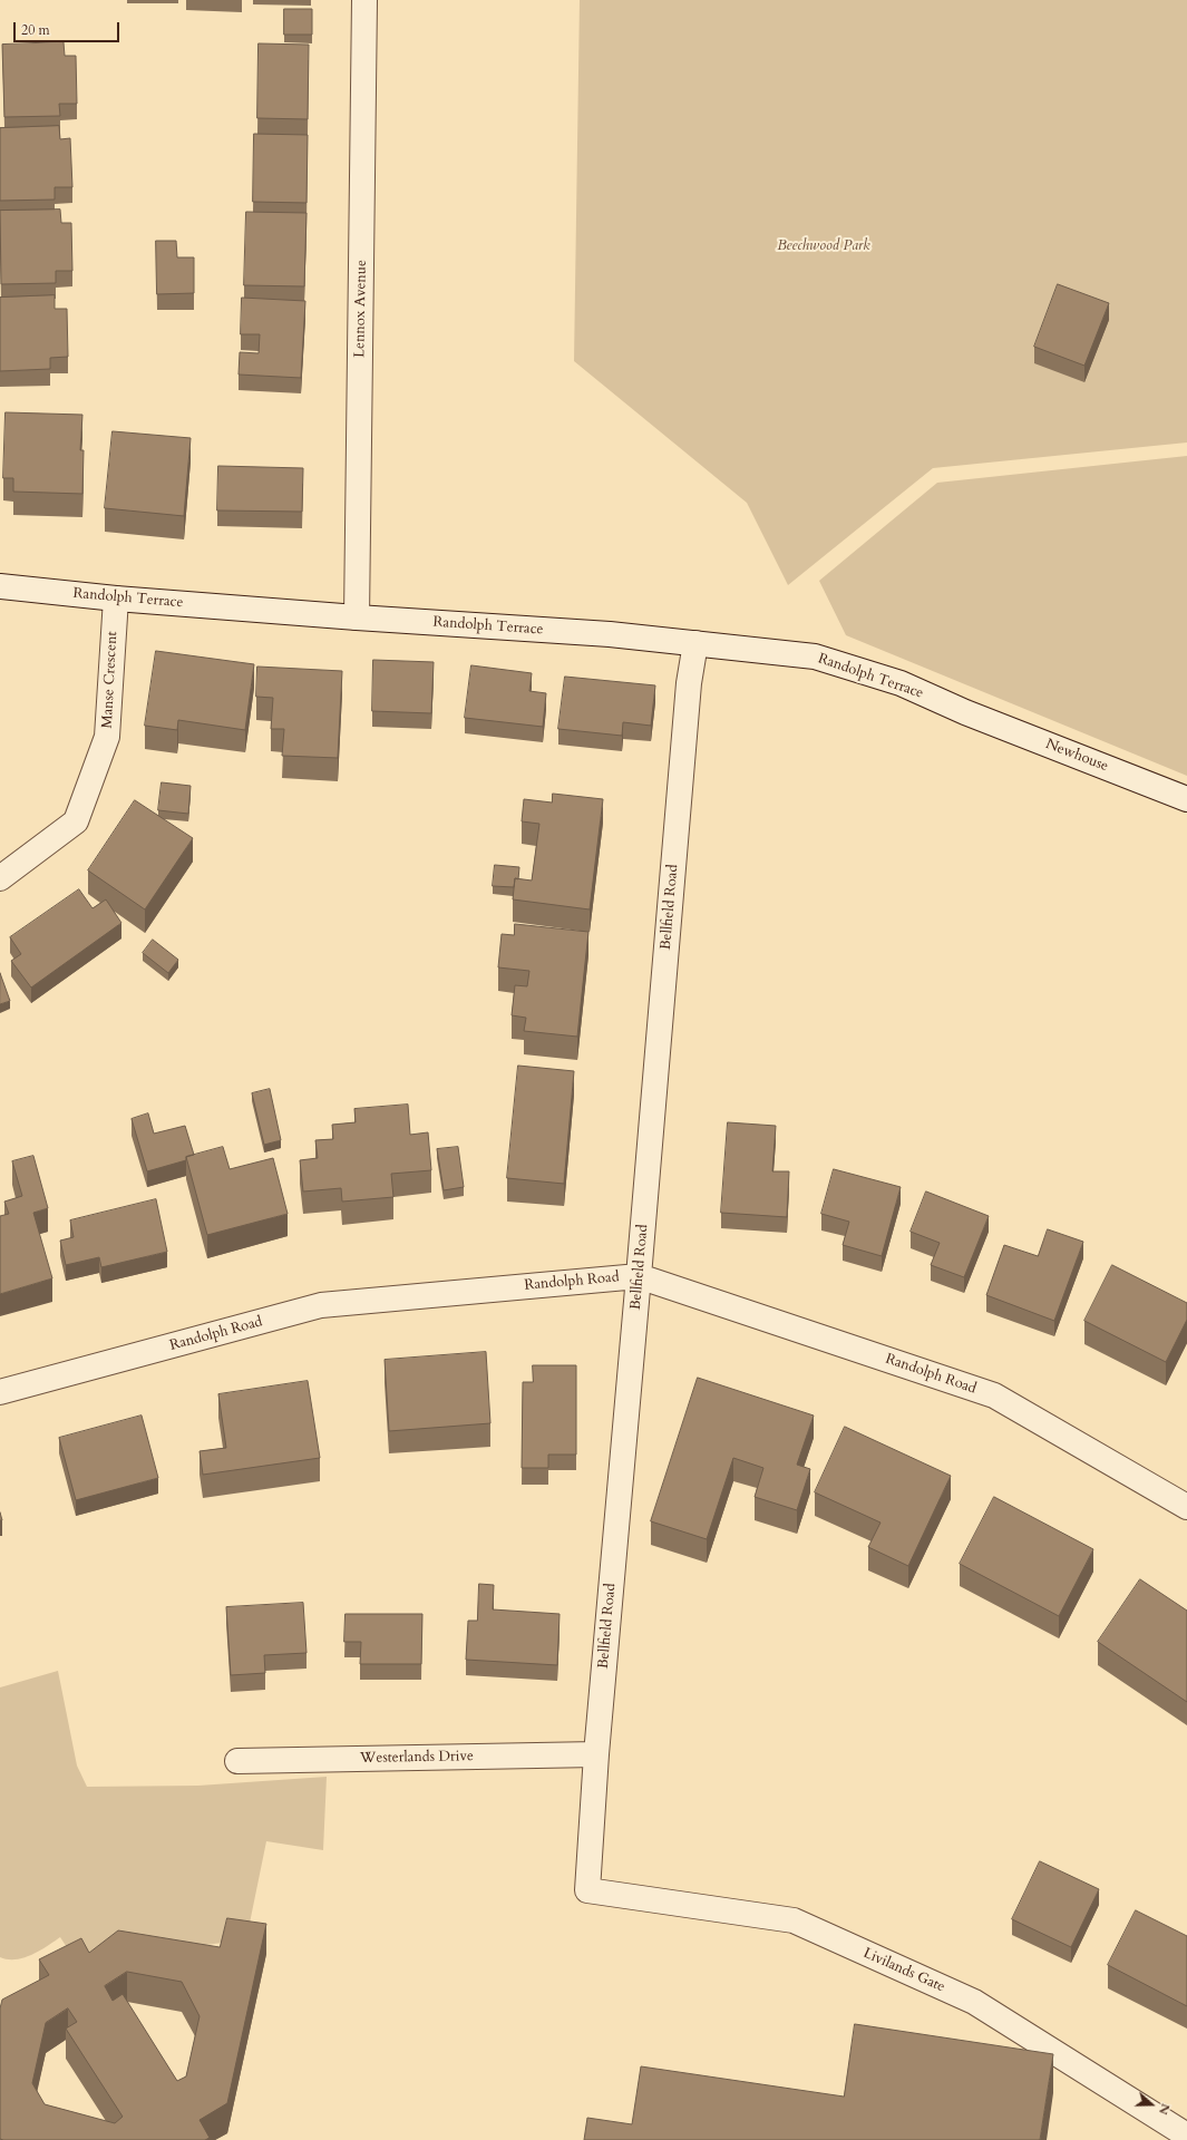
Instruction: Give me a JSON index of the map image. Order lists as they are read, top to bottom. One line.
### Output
{"streets":{"street":["Lennox Avenue","Randolph Terrace","Manse Crescent","Newhouse","Bellfield Road","Randolph Road","Westerlands Drive","Livilands Gate"]},"crossings":[["Lennox Avenue","Randolph Terrace"],["Randolph Terrace","Manse Crescent"],["Randolph Terrace","Newhouse"],["Randolph Terrace","Bellfield Road"],["Bellfield Road","Randolph Road"],["Bellfield Road","Westerlands Drive"],["Bellfield Road","Livilands Gate"]],"parks":["Beechwood Park"],"scale_bar":"20 m","north":"right"}
